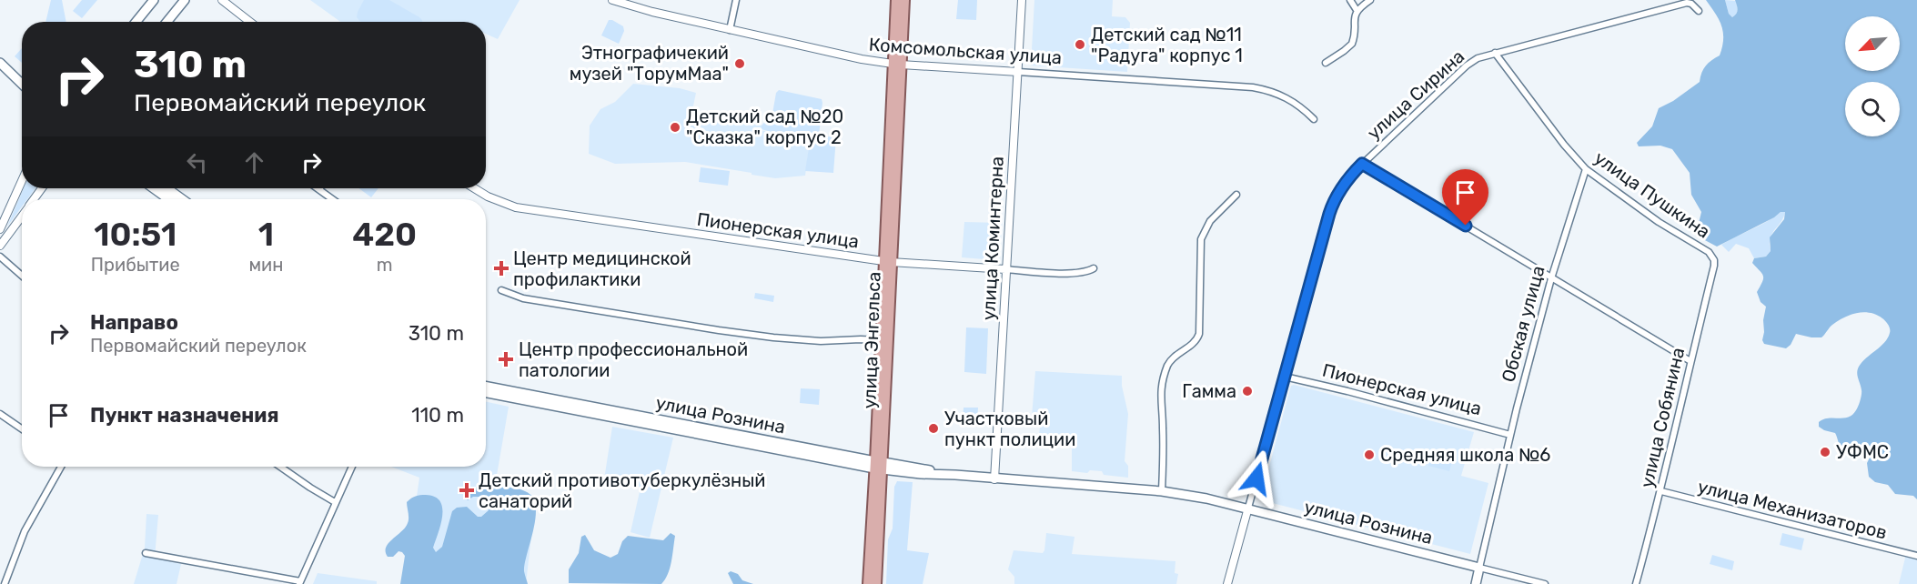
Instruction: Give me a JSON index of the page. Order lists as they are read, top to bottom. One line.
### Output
{"streets":{"main road":["Обская улица","улица Энгельса","улица Рознина"],"street":["Комсомольская улица","улица Сирина","улица Пушкина","Пионерская улица","улица Коминтерна","улица Собянина","улица Механизаторов"]},"crossings":[["Комсомольская улица","улица Коминтерна"],["Комсомольская улица","улица Энгельса"],["улица Сирина","улица Пушкина"],["улица Сирина","Пионерская улица"],["улица Сирина","улица Рознина"],["улица Пушкина","Обская улица"],["улица Пушкина","улица Собянина"],["Пионерская улица","улица Коминтерна"],["Пионерская улица","Обская улица"],["Пионерская улица","улица Энгельса"],["улица Коминтерна","улица Рознина"],["Обская улица","улица Рознина"],["улица Энгельса","улица Рознина"],["улица Собянина","улица Механизаторов"]],"places":{"other":["Детский сад №11 \"Радуга\" корпус 1","Этнографичекий музей \"ТорумМаа\"","Детский сад №20 \"Сказка\" корпус 2","Гамма","Участковый пункт полиции","УФМС","Средняя школа №6"],"health":["Центр медицинской профилактики","Центр профессиональной патологии","Детский противотуберкулёзный санаторий"]},"north":"bottom left","page":{"turn":["310 m","Первомайский переулок"],"eta":["10:51","Прибытие","1","мин","420","m"],"list":[{"name":"Направо","note":"Первомайский переулок","value":"310 m"},{"name":"Пункт назначения","value":"110 m"}]}}
